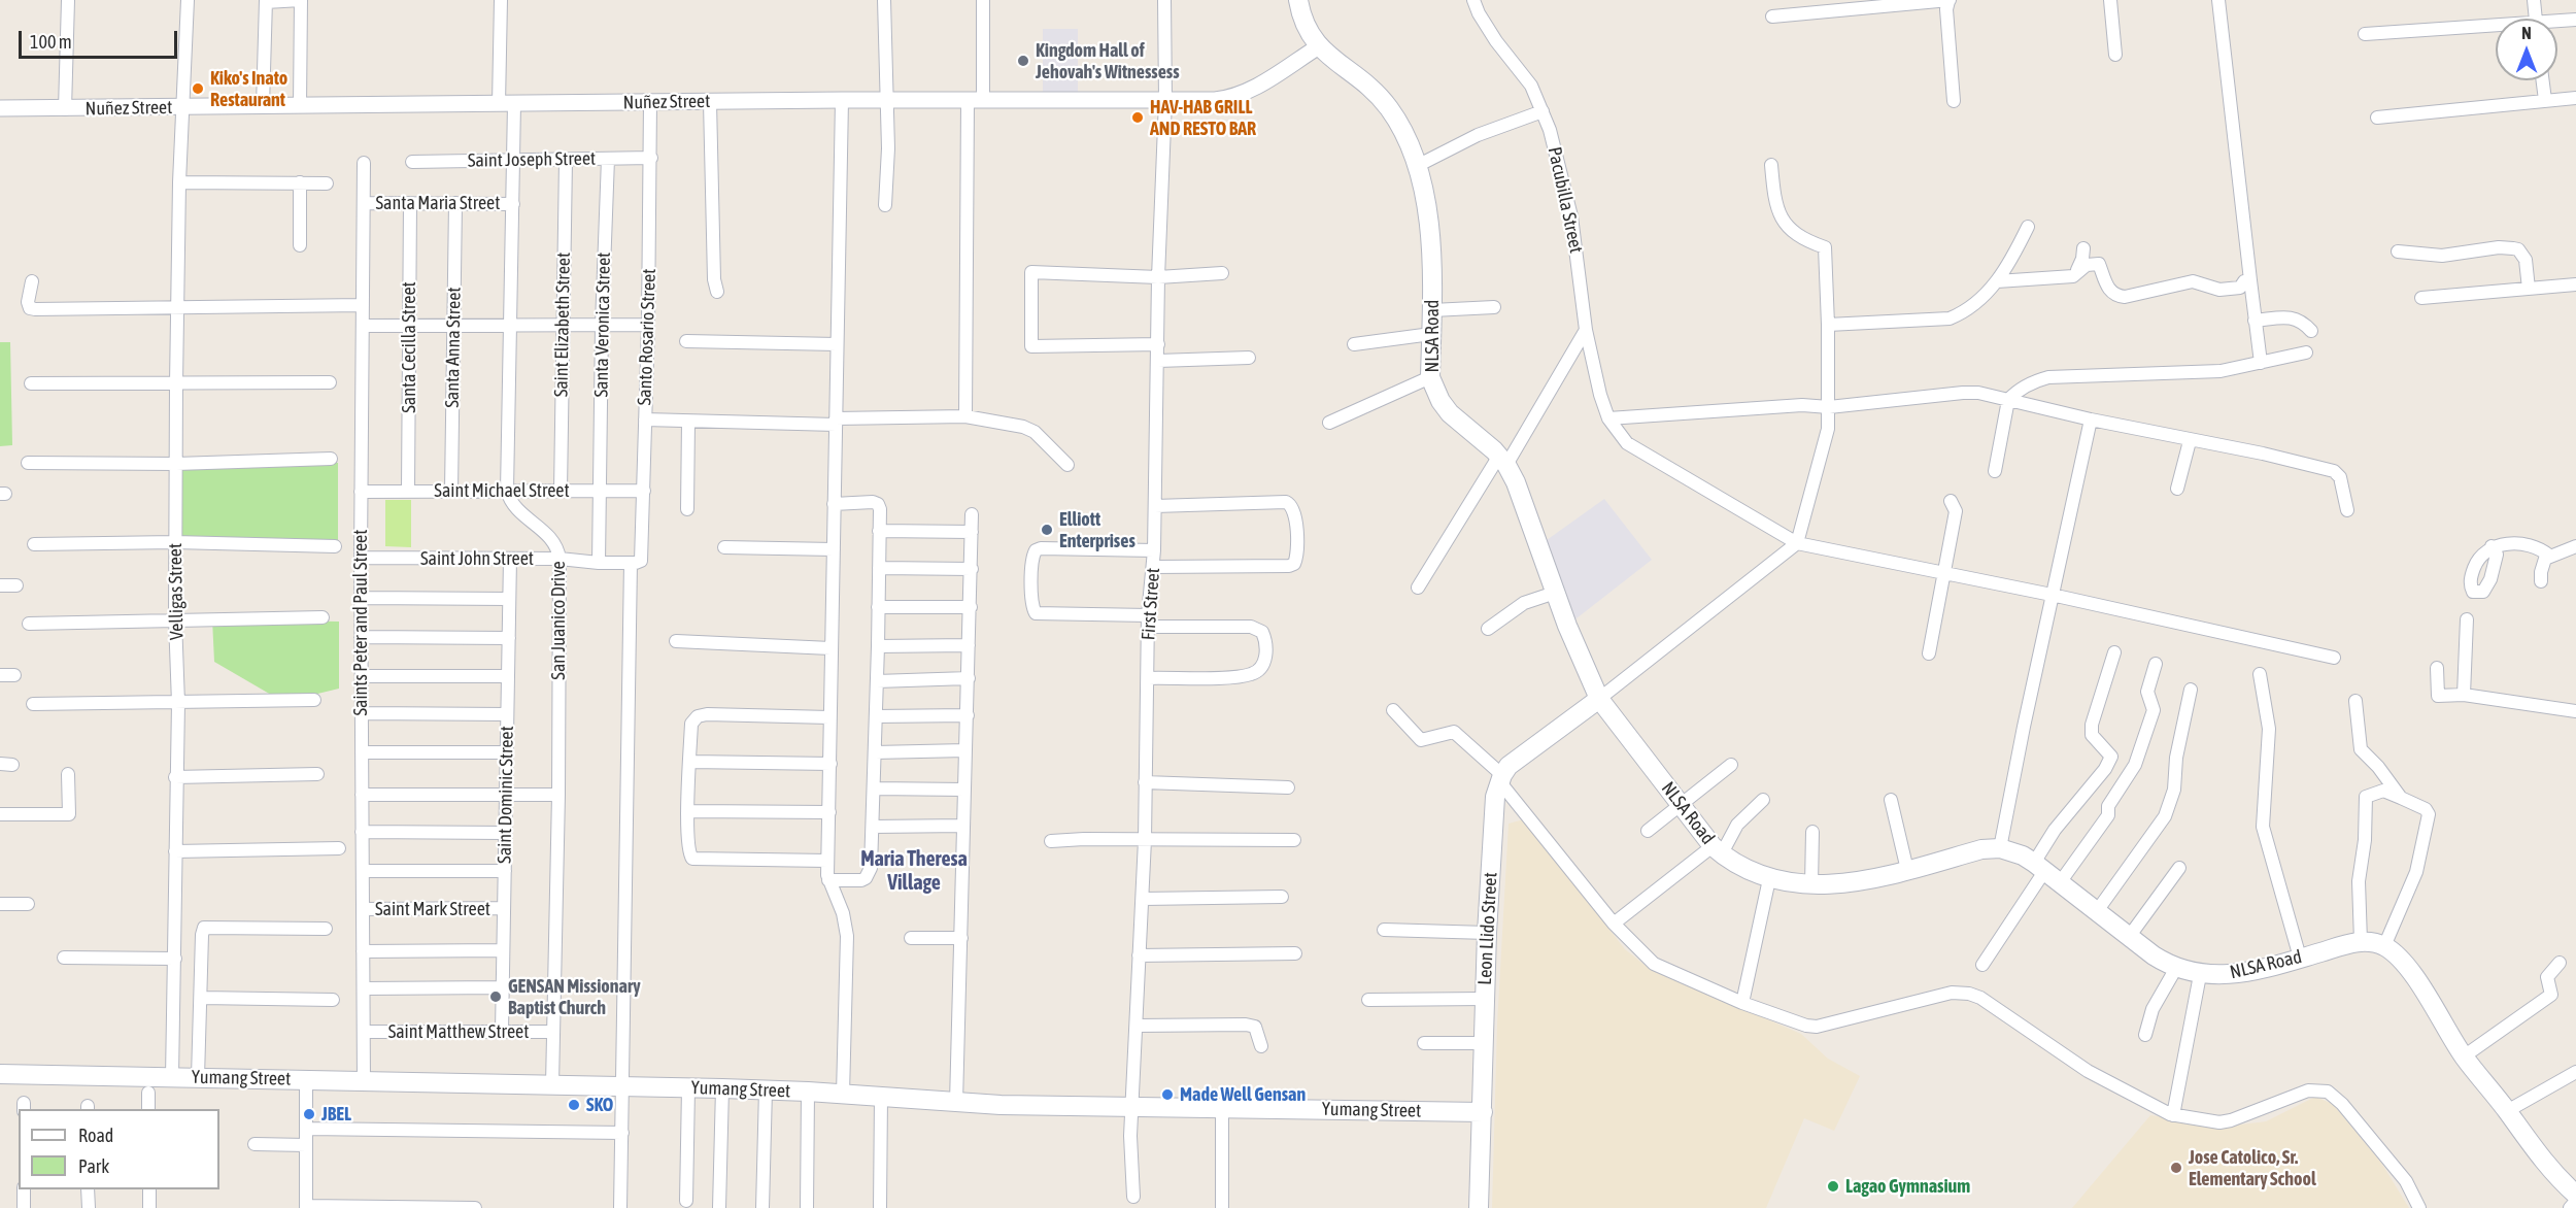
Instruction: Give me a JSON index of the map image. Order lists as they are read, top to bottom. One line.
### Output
{"streets":{"main road":["NLSA Road","Leon Llido Street","Yumang Street"],"street":["Nuñez Street","Saint Joseph Street","Pacubilla Street","Santa Maria Street","Saint Elizabeth Street","Santa Veronica Street","Santo Rosario Street","Santa Cecilla Street","Santa Anna Street","Saint Michael Street","Saint John Street","Velligas Street","First Street","San Juanico Drive","Saints Peter and Paul Street","Saint Dominic Street","Saint Mark Street","Saint Matthew Street"]},"crossings":[["Nuñez Street","NLSA Road"],["Nuñez Street","Santo Rosario Street"],["Nuñez Street","Velligas Street"],["Nuñez Street","First Street"],["Saint Joseph Street","Saint Elizabeth Street"],["Saint Joseph Street","Santa Veronica Street"],["Saint Joseph Street","Santo Rosario Street"],["Santa Maria Street","Santa Cecilla Street"],["Santa Maria Street","Santa Anna Street"],["Santa Maria Street","Saints Peter and Paul Street"],["Saint Elizabeth Street","Saint Michael Street"],["Santa Veronica Street","Saint Michael Street"],["Santa Veronica Street","Saint John Street"],["Santo Rosario Street","Saint Michael Street"],["Santo Rosario Street","Saint John Street"],["Santa Cecilla Street","Saint Michael Street"],["Santa Anna Street","Saint Michael Street"],["Saint Michael Street","San Juanico Drive"],["Saint Michael Street","Saints Peter and Paul Street"],["Saint John Street","San Juanico Drive"],["Saint John Street","Saints Peter and Paul Street"],["Saint John Street","Saint Dominic Street"],["Velligas Street","Yumang Street"],["First Street","Yumang Street"],["San Juanico Drive","Saint Matthew Street"],["San Juanico Drive","Yumang Street"],["Saints Peter and Paul Street","Saint Mark Street"],["Saints Peter and Paul Street","Saint Matthew Street"],["Saints Peter and Paul Street","Yumang Street"],["Saint Dominic Street","Saint Mark Street"],["Saint Dominic Street","Saint Matthew Street"],["Leon Llido Street","Yumang Street"]],"districts":["Maria Theresa Village"],"places":["Kingdom Hall of Jehovah's Witnessess","Kiko's Inato Restaurant","HAV-HAB GRILL AND RESTO BAR","Elliott Enterprises","GENSAN Missionary Baptist Church","Made Well Gensan","SKO","JBEL","Jose Catolico, Sr. Elementary School","Lagao Gymnasium"],"legend":["Road","Park"],"scale_bar":"100 m","north":"top"}
